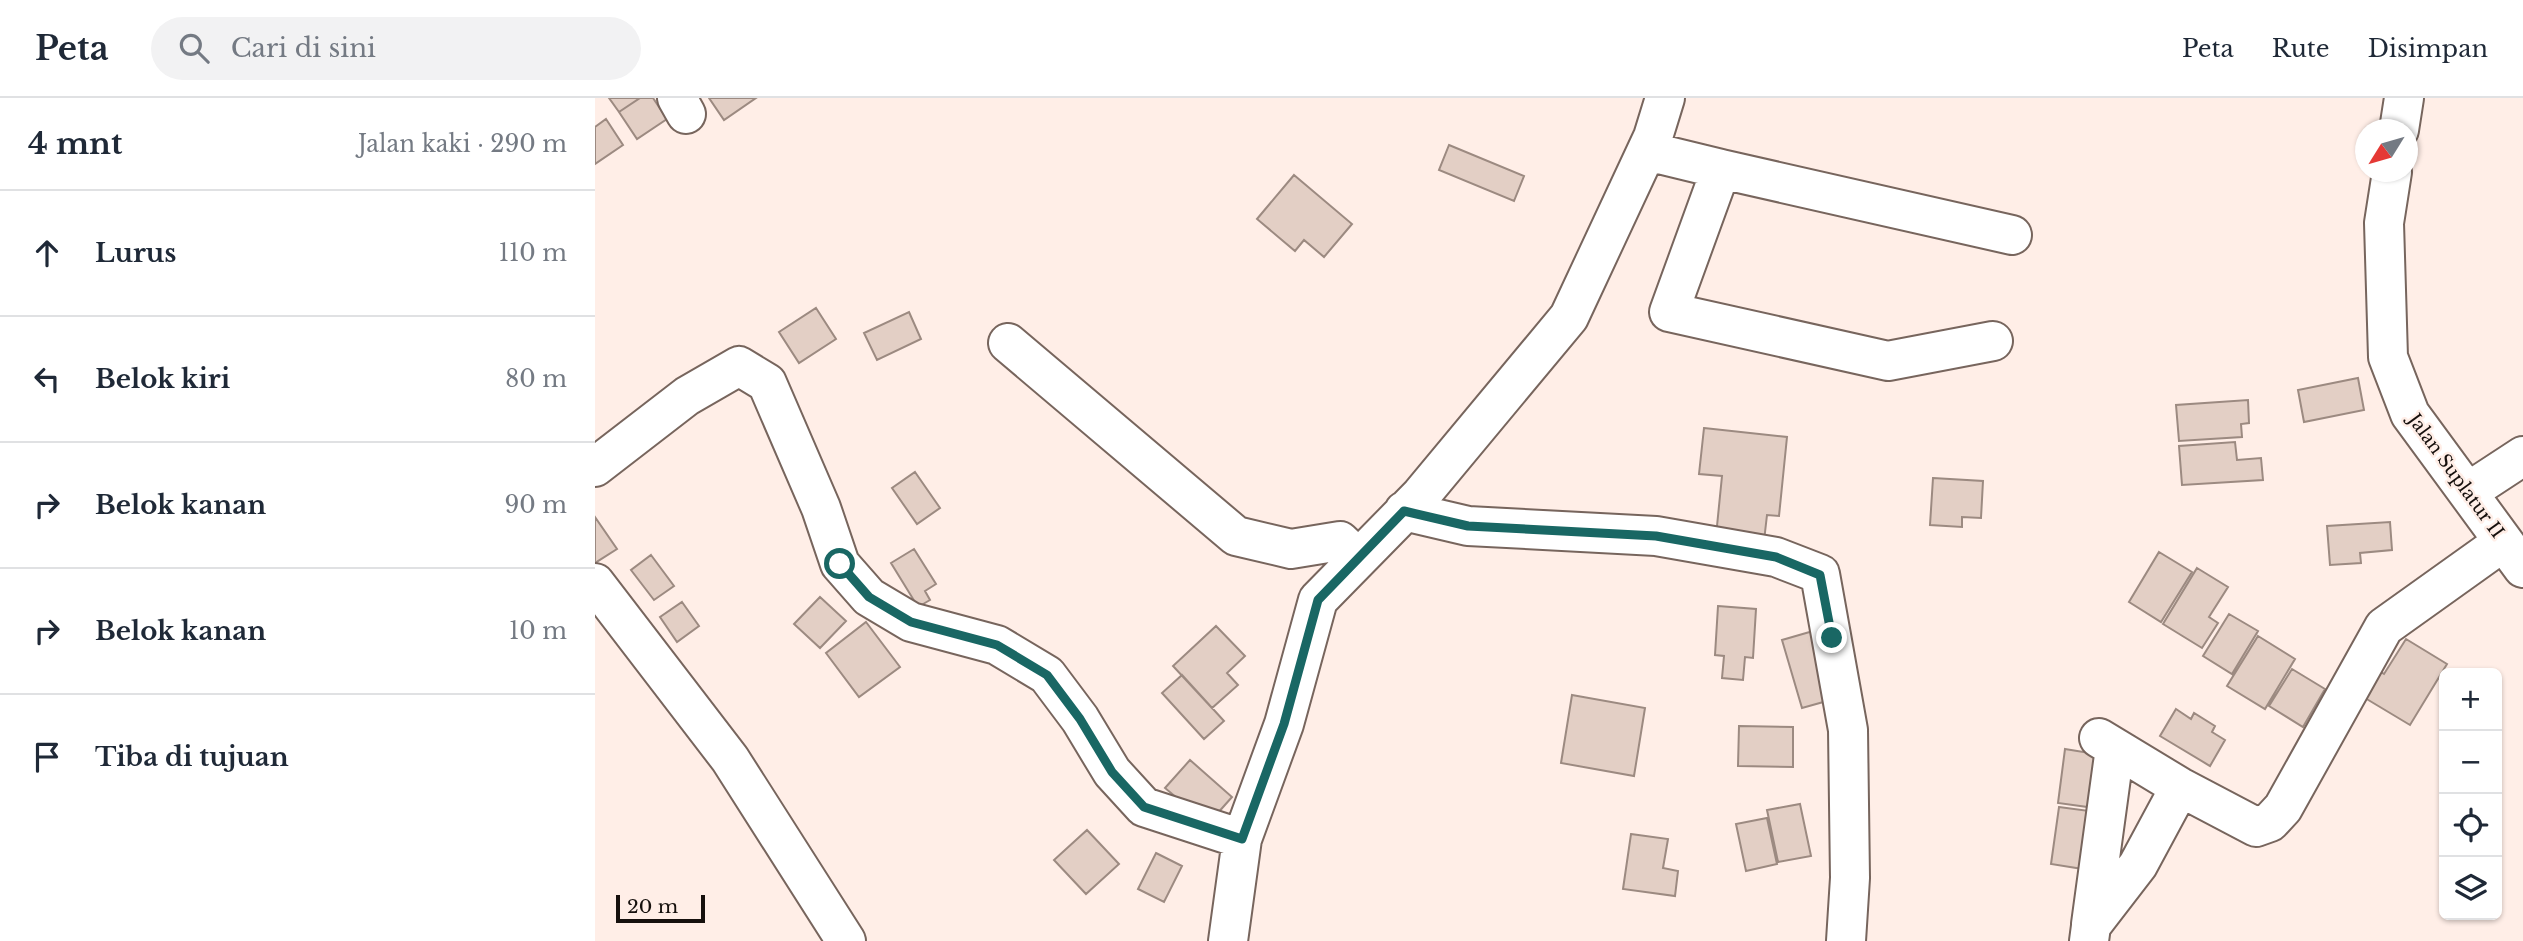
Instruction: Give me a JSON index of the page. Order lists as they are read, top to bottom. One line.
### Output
{"streets":{"street":["Jalan Suplatur II"]},"scale_bar":"20 m","north":"bottom left","page":{"header":"Peta","search":"Cari di sini","nav":["Peta","Rute","Disimpan"],"heading":["4 mnt","Jalan kaki · 290 m"],"list":[["Lurus","110 m"],["Belok kiri","80 m"],["Belok kanan","90 m"],["Belok kanan","10 m"],"Tiba di tujuan"],"map_buttons":["+","−"],"scale":"20 m"}}
